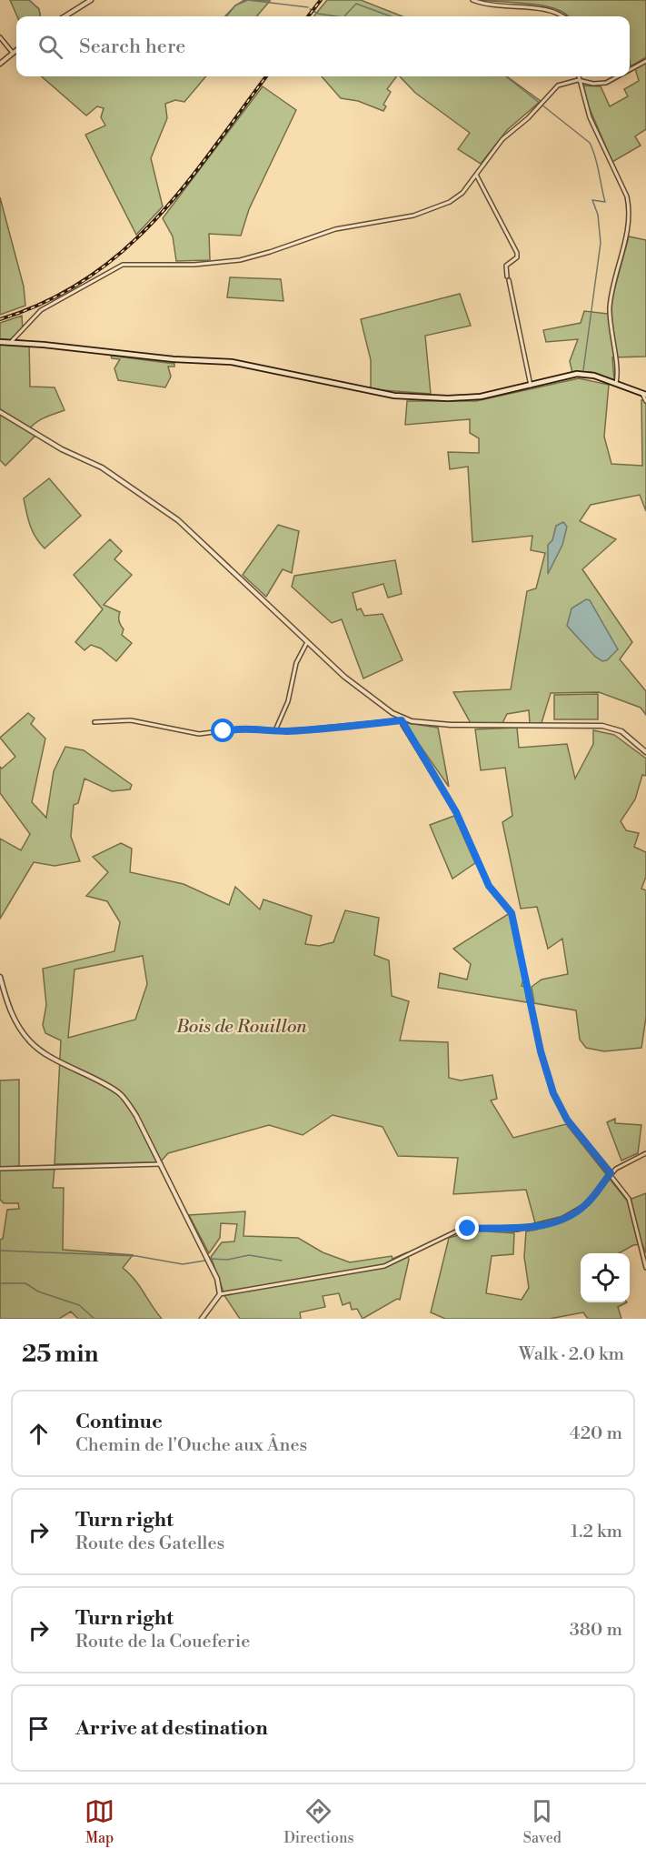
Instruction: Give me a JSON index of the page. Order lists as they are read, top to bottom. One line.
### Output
{"parks":["Bois de Rouillon"],"page":{"search":"Search here","heading":["25 min","Walk · 2.0 km"],"list":[["Continue","Chemin de l'Ouche aux Ânes","420 m"],["Turn right","Route des Gatelles","1.2 km"],["Turn right","Route de la Coueferie","380 m"],"Arrive at destination"],"nav":["Map","Directions","Saved"]}}
